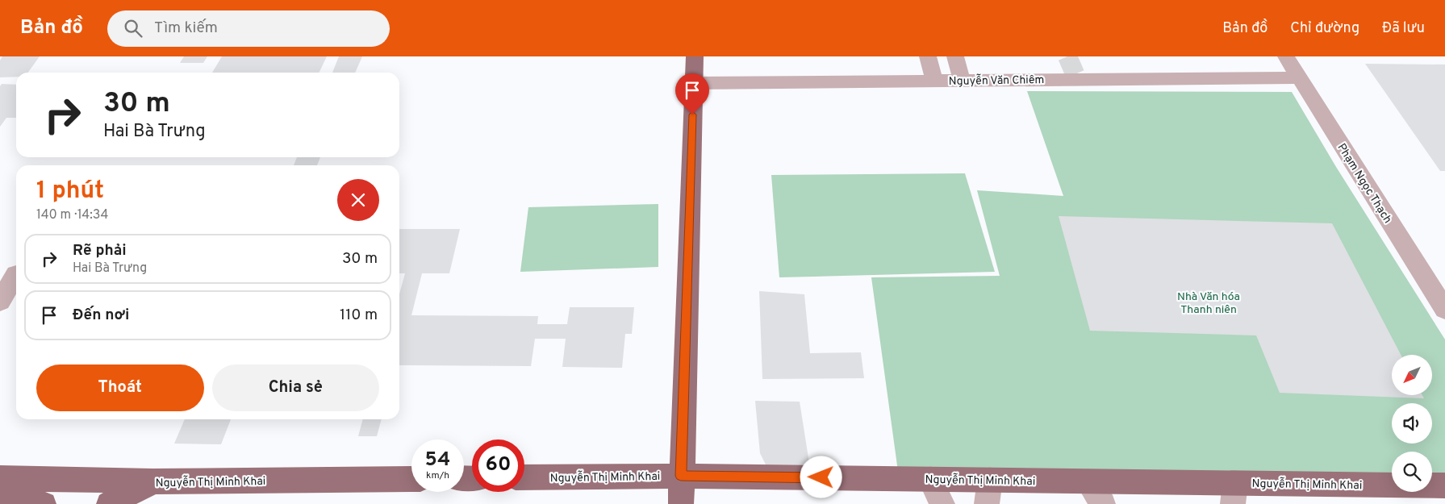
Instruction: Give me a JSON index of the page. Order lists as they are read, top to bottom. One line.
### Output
{"streets":{"main road":["Nguyễn Thị Minh Khai"],"street":["Nguyễn Văn Chiêm","Phạm Ngọc Thạch"]},"crossings":[["Nguyễn Văn Chiêm","Phạm Ngọc Thạch"]],"parks":["Nhà Văn hóa Thanh niên"],"north":"bottom left","page":{"header":"Bản đồ","search":"Tìm kiếm","nav":["Bản đồ","Chỉ đường","Đã lưu"],"turn":["30 m","Hai Bà Trưng"],"heading":["1 phút","140 m · 14:34"],"list":[{"name":"Rẽ phải","note":"Hai Bà Trưng","value":"30 m"},{"name":"Đến nơi","value":"110 m"}],"buttons":["Thoát","Chia sẻ"],"speed":"54 km/h","limit":"60"}}
